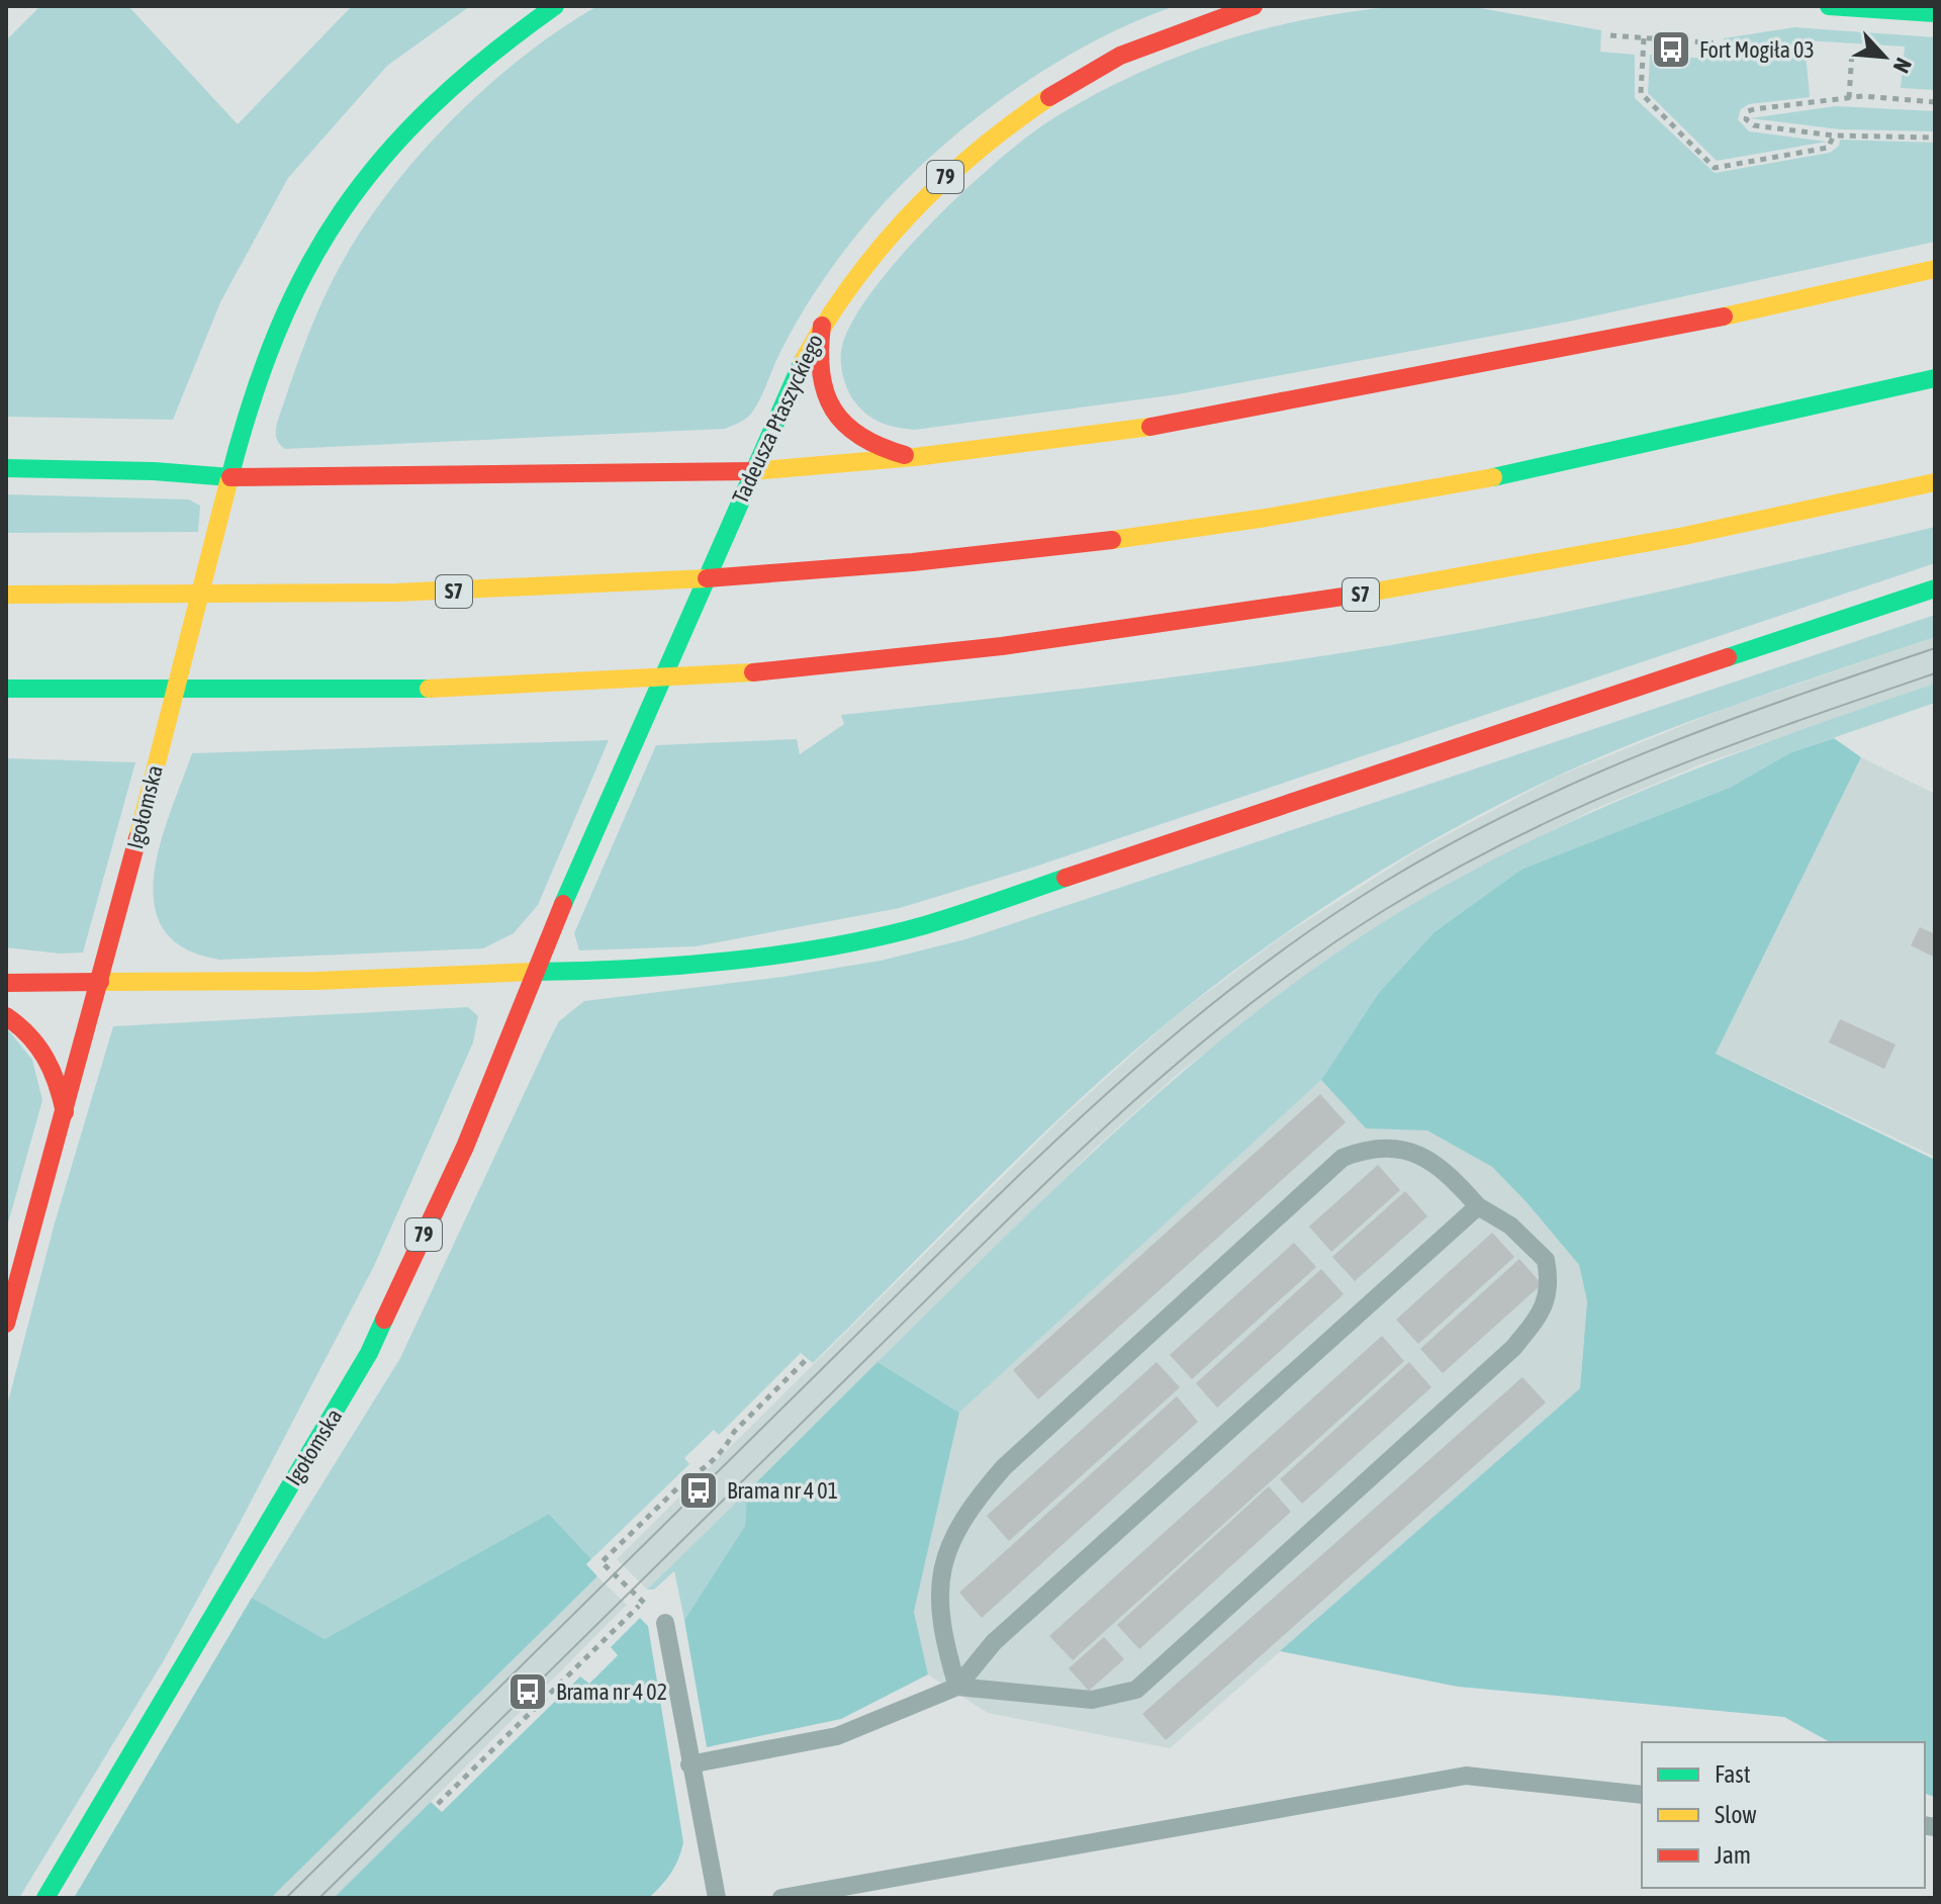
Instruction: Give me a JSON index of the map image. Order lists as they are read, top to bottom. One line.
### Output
{"streets":{"main road":["79","Tadeusza Ptaszyckiego","S7","Igołomska"]},"crossings":[["Tadeusza Ptaszyckiego","Igołomska"]],"places":{"bus stop":["Fort Mogiła 03","Brama nr 4 01","Brama nr 4 02"]},"legend":["Fast","Slow","Jam"],"north":"bottom right"}
